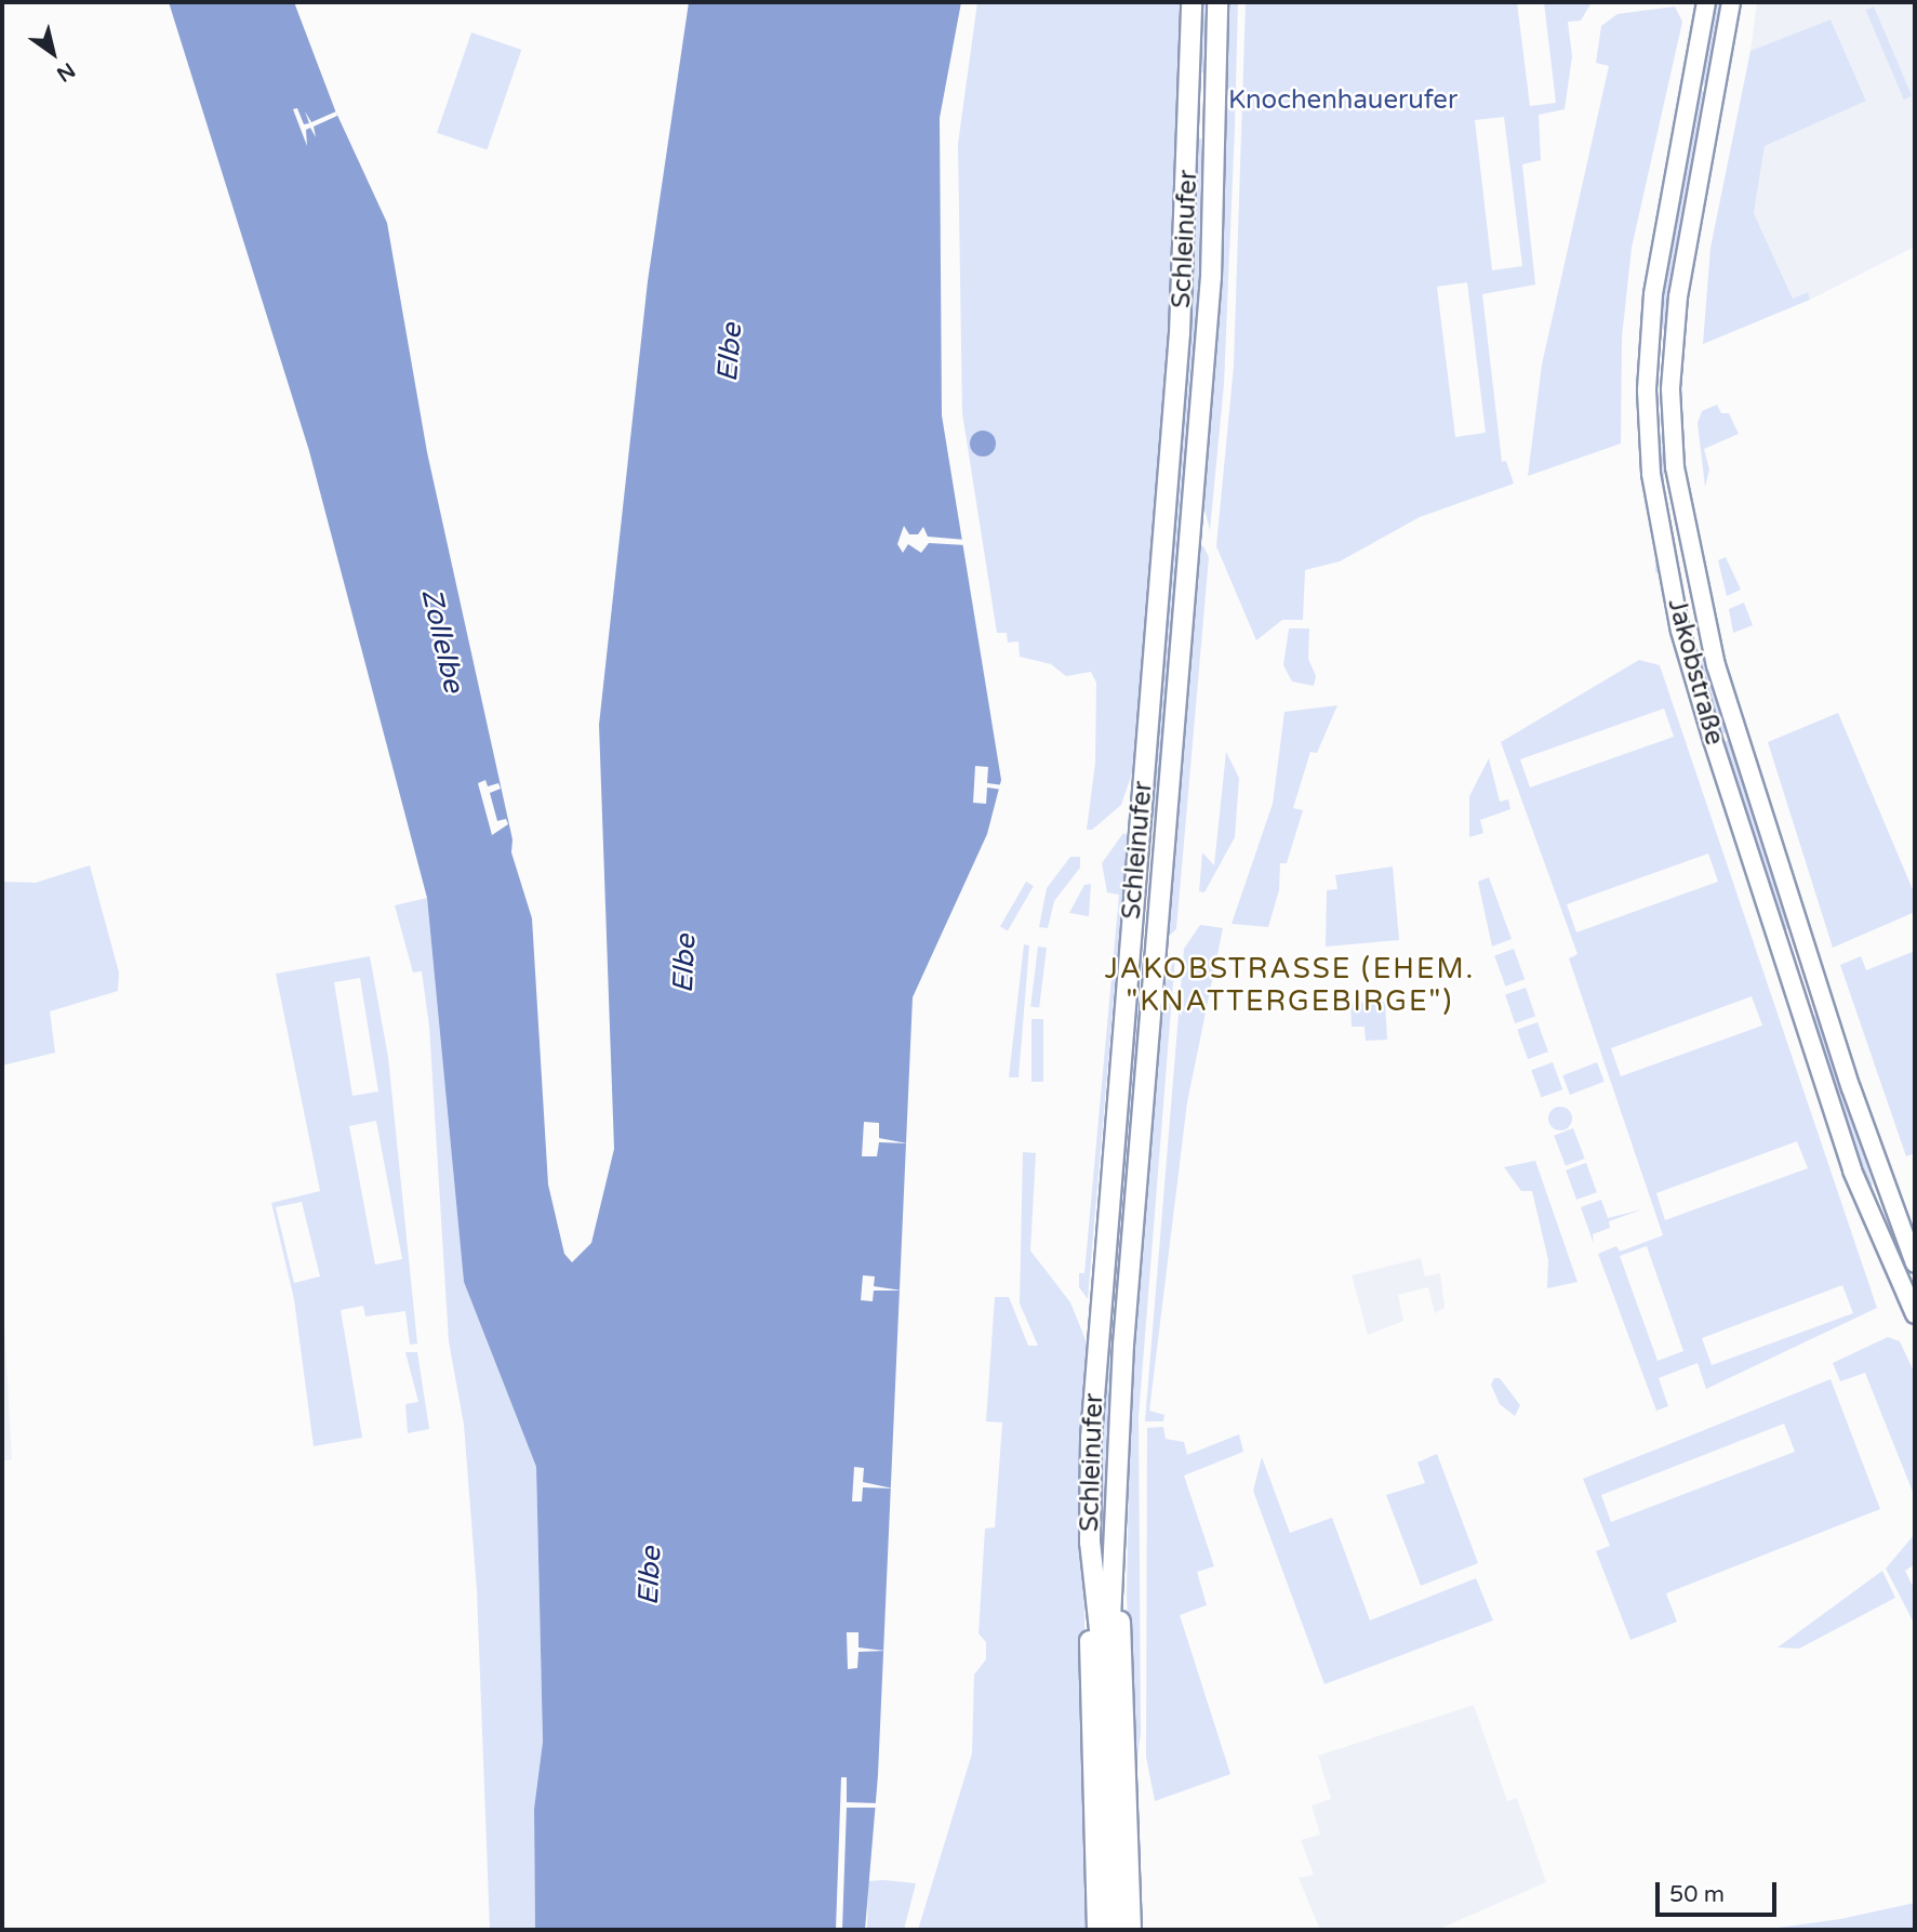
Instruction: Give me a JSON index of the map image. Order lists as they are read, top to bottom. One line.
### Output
{"streets":{"main road":["Schleinufer"],"street":["Jakobstraße"]},"districts":["JAKOBSTRASSE (EHEM. \"KNATTERGEBIRGE\")"],"water":["Elbe","Zollelbe"],"parks":["Knochenhauerufer"],"scale_bar":"50 m","north":"bottom right"}
